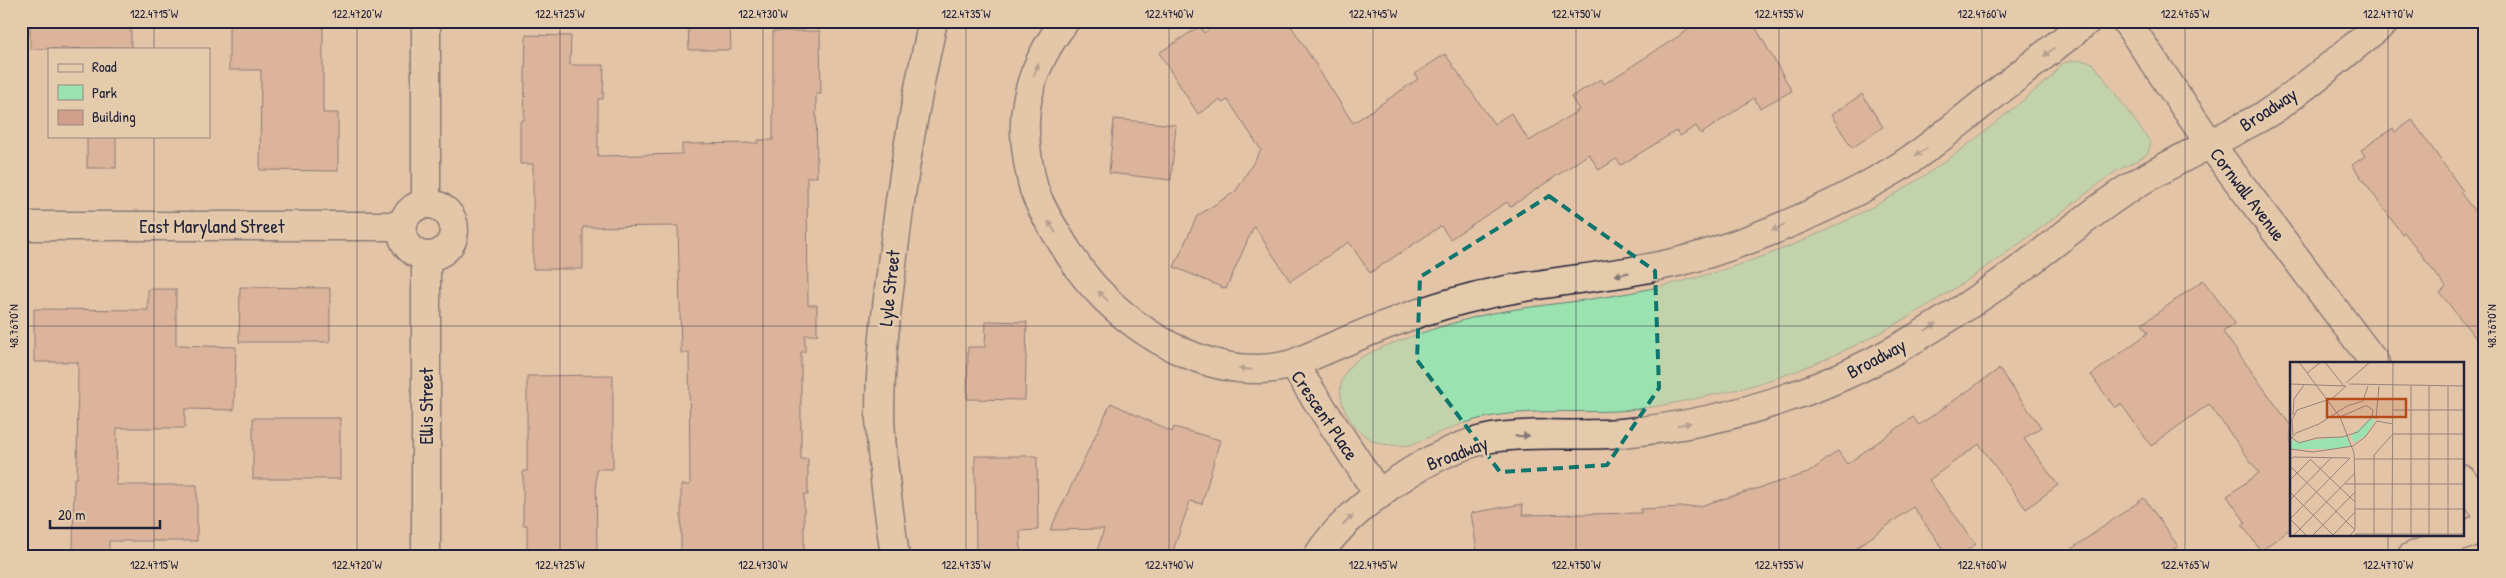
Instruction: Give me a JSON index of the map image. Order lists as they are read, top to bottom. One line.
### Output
{"streets":{"street":["Broadway","Cornwall Avenue","East Maryland Street","Lyle Street","Ellis Street","Crescent Place"]},"crossings":[["Broadway","Cornwall Avenue"],["Broadway","Crescent Place"],["East Maryland Street","Ellis Street"]],"legend":["Road","Park","Building"],"scale_bar":"20 m","coordinates":["122.4715°W","122.4720°W","122.4725°W","122.4730°W","122.4735°W","122.4740°W","122.4745°W","122.4750°W","122.4755°W","122.4760°W","122.4765°W","122.4770°W","48.7670°N"]}
